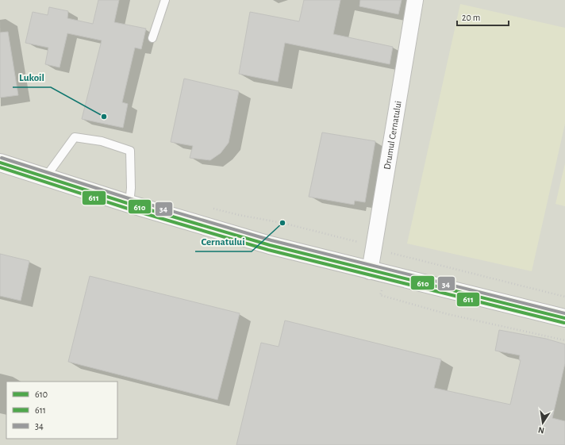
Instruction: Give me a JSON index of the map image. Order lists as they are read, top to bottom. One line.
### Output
{"streets":{"street":["Drumul Cernatului"]},"places":["Lukoil","Cernatului"],"lines":["transit line 34","transit line 610","transit line 611"],"legend":["610","611","34"],"scale_bar":"20 m","north":"bottom"}
